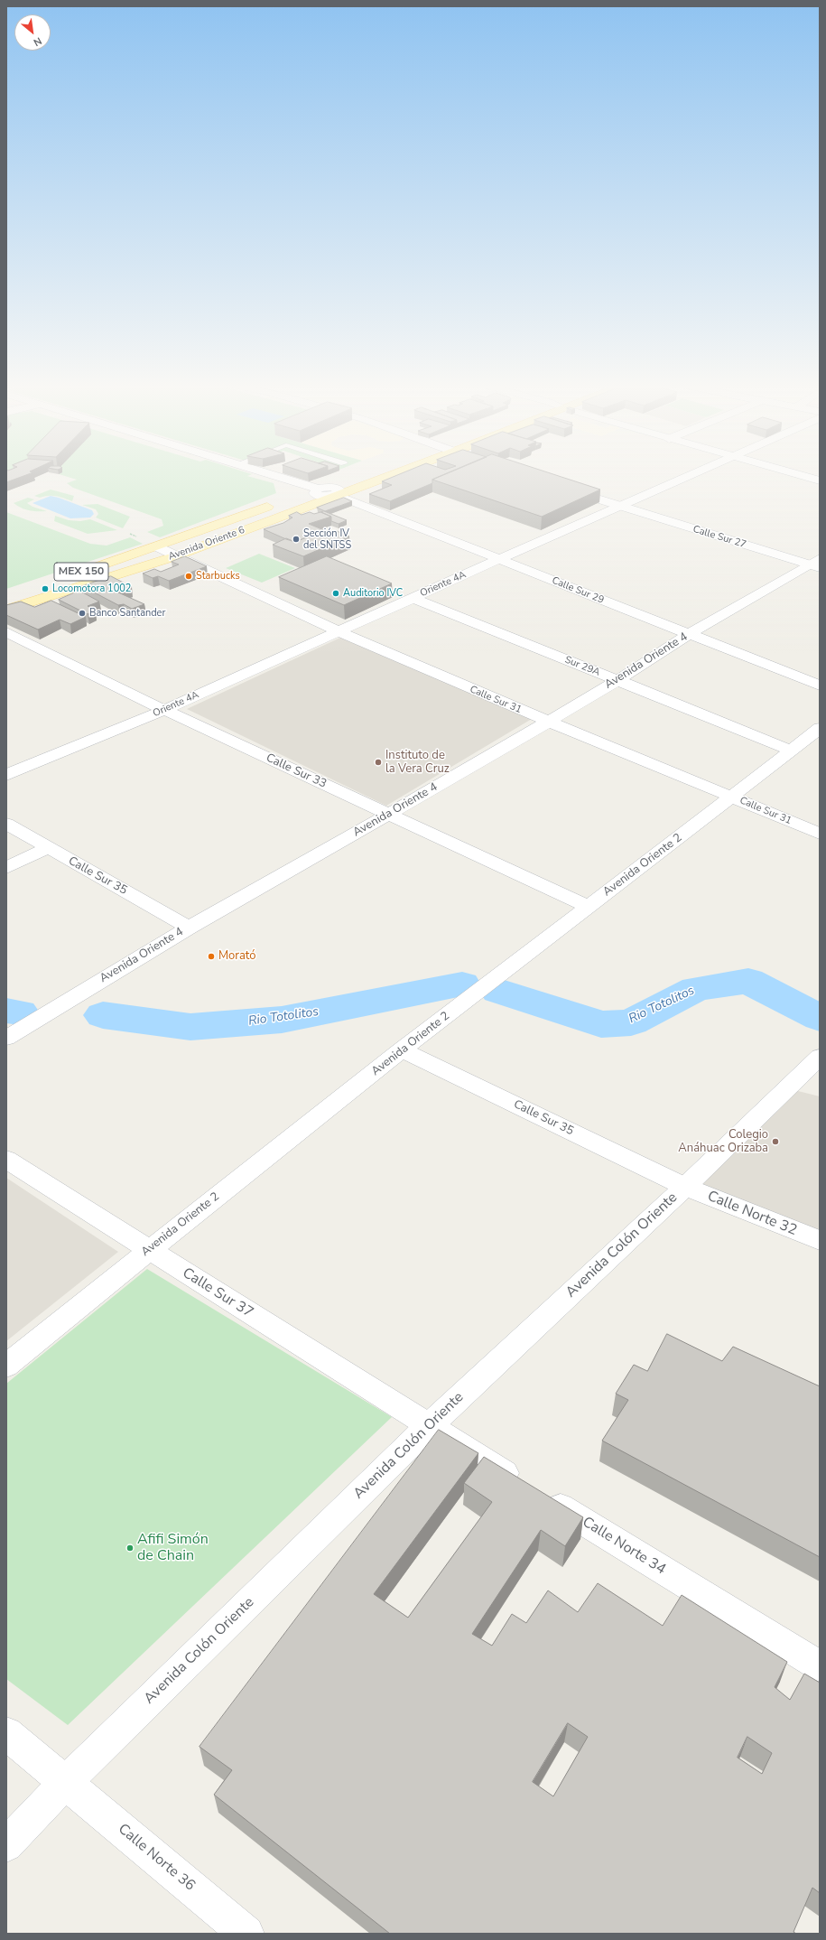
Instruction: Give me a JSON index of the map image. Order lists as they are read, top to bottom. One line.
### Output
{"streets":{"main road":["Avenida Oriente 6","MEX 150"],"street":["Calle Sur 27","Oriente 4A","Calle Sur 29","Avenida Oriente 4","Sur 29A","Calle Sur 31","Calle Sur 33","Avenida Oriente 2","Calle Sur 35","Calle Norte 32","Avenida Colón Oriente","Calle Sur 37","Calle Norte 34","Calle Norte 36"]},"crossings":[["Calle Sur 27","Oriente 4A"],["Calle Sur 27","Avenida Oriente 4"],["Avenida Oriente 6","Calle Sur 29"],["Avenida Oriente 6","Calle Sur 31"],["Oriente 4A","Calle Sur 29"],["Oriente 4A","Sur 29A"],["Oriente 4A","Calle Sur 31"],["Oriente 4A","Calle Sur 33"],["Calle Sur 29","Avenida Oriente 4"],["Avenida Oriente 4","Sur 29A"],["Avenida Oriente 4","Calle Sur 31"],["Avenida Oriente 4","Calle Sur 33"],["Avenida Oriente 4","Calle Sur 35"],["Sur 29A","Avenida Oriente 2"],["Calle Sur 31","Avenida Oriente 2"],["Calle Sur 33","Avenida Oriente 2"],["Avenida Oriente 2","Calle Sur 35"],["Avenida Oriente 2","Calle Sur 37"],["Calle Sur 35","Calle Norte 32"],["Calle Sur 35","Avenida Colón Oriente"],["Calle Norte 32","Avenida Colón Oriente"],["Avenida Colón Oriente","Calle Sur 37"],["Avenida Colón Oriente","Calle Norte 34"],["Avenida Colón Oriente","Calle Norte 36"],["Calle Sur 37","Calle Norte 34"]],"water":["Rio Totolitos"],"places":["Sección IV del SNTSS","Starbucks","Locomotora 1002","Auditorio IVC","Banco Santander","Instituto de la Vera Cruz","Morató","Colegio Anáhuac Orizaba","Afifi Simón de Chain"],"north":"bottom right"}
